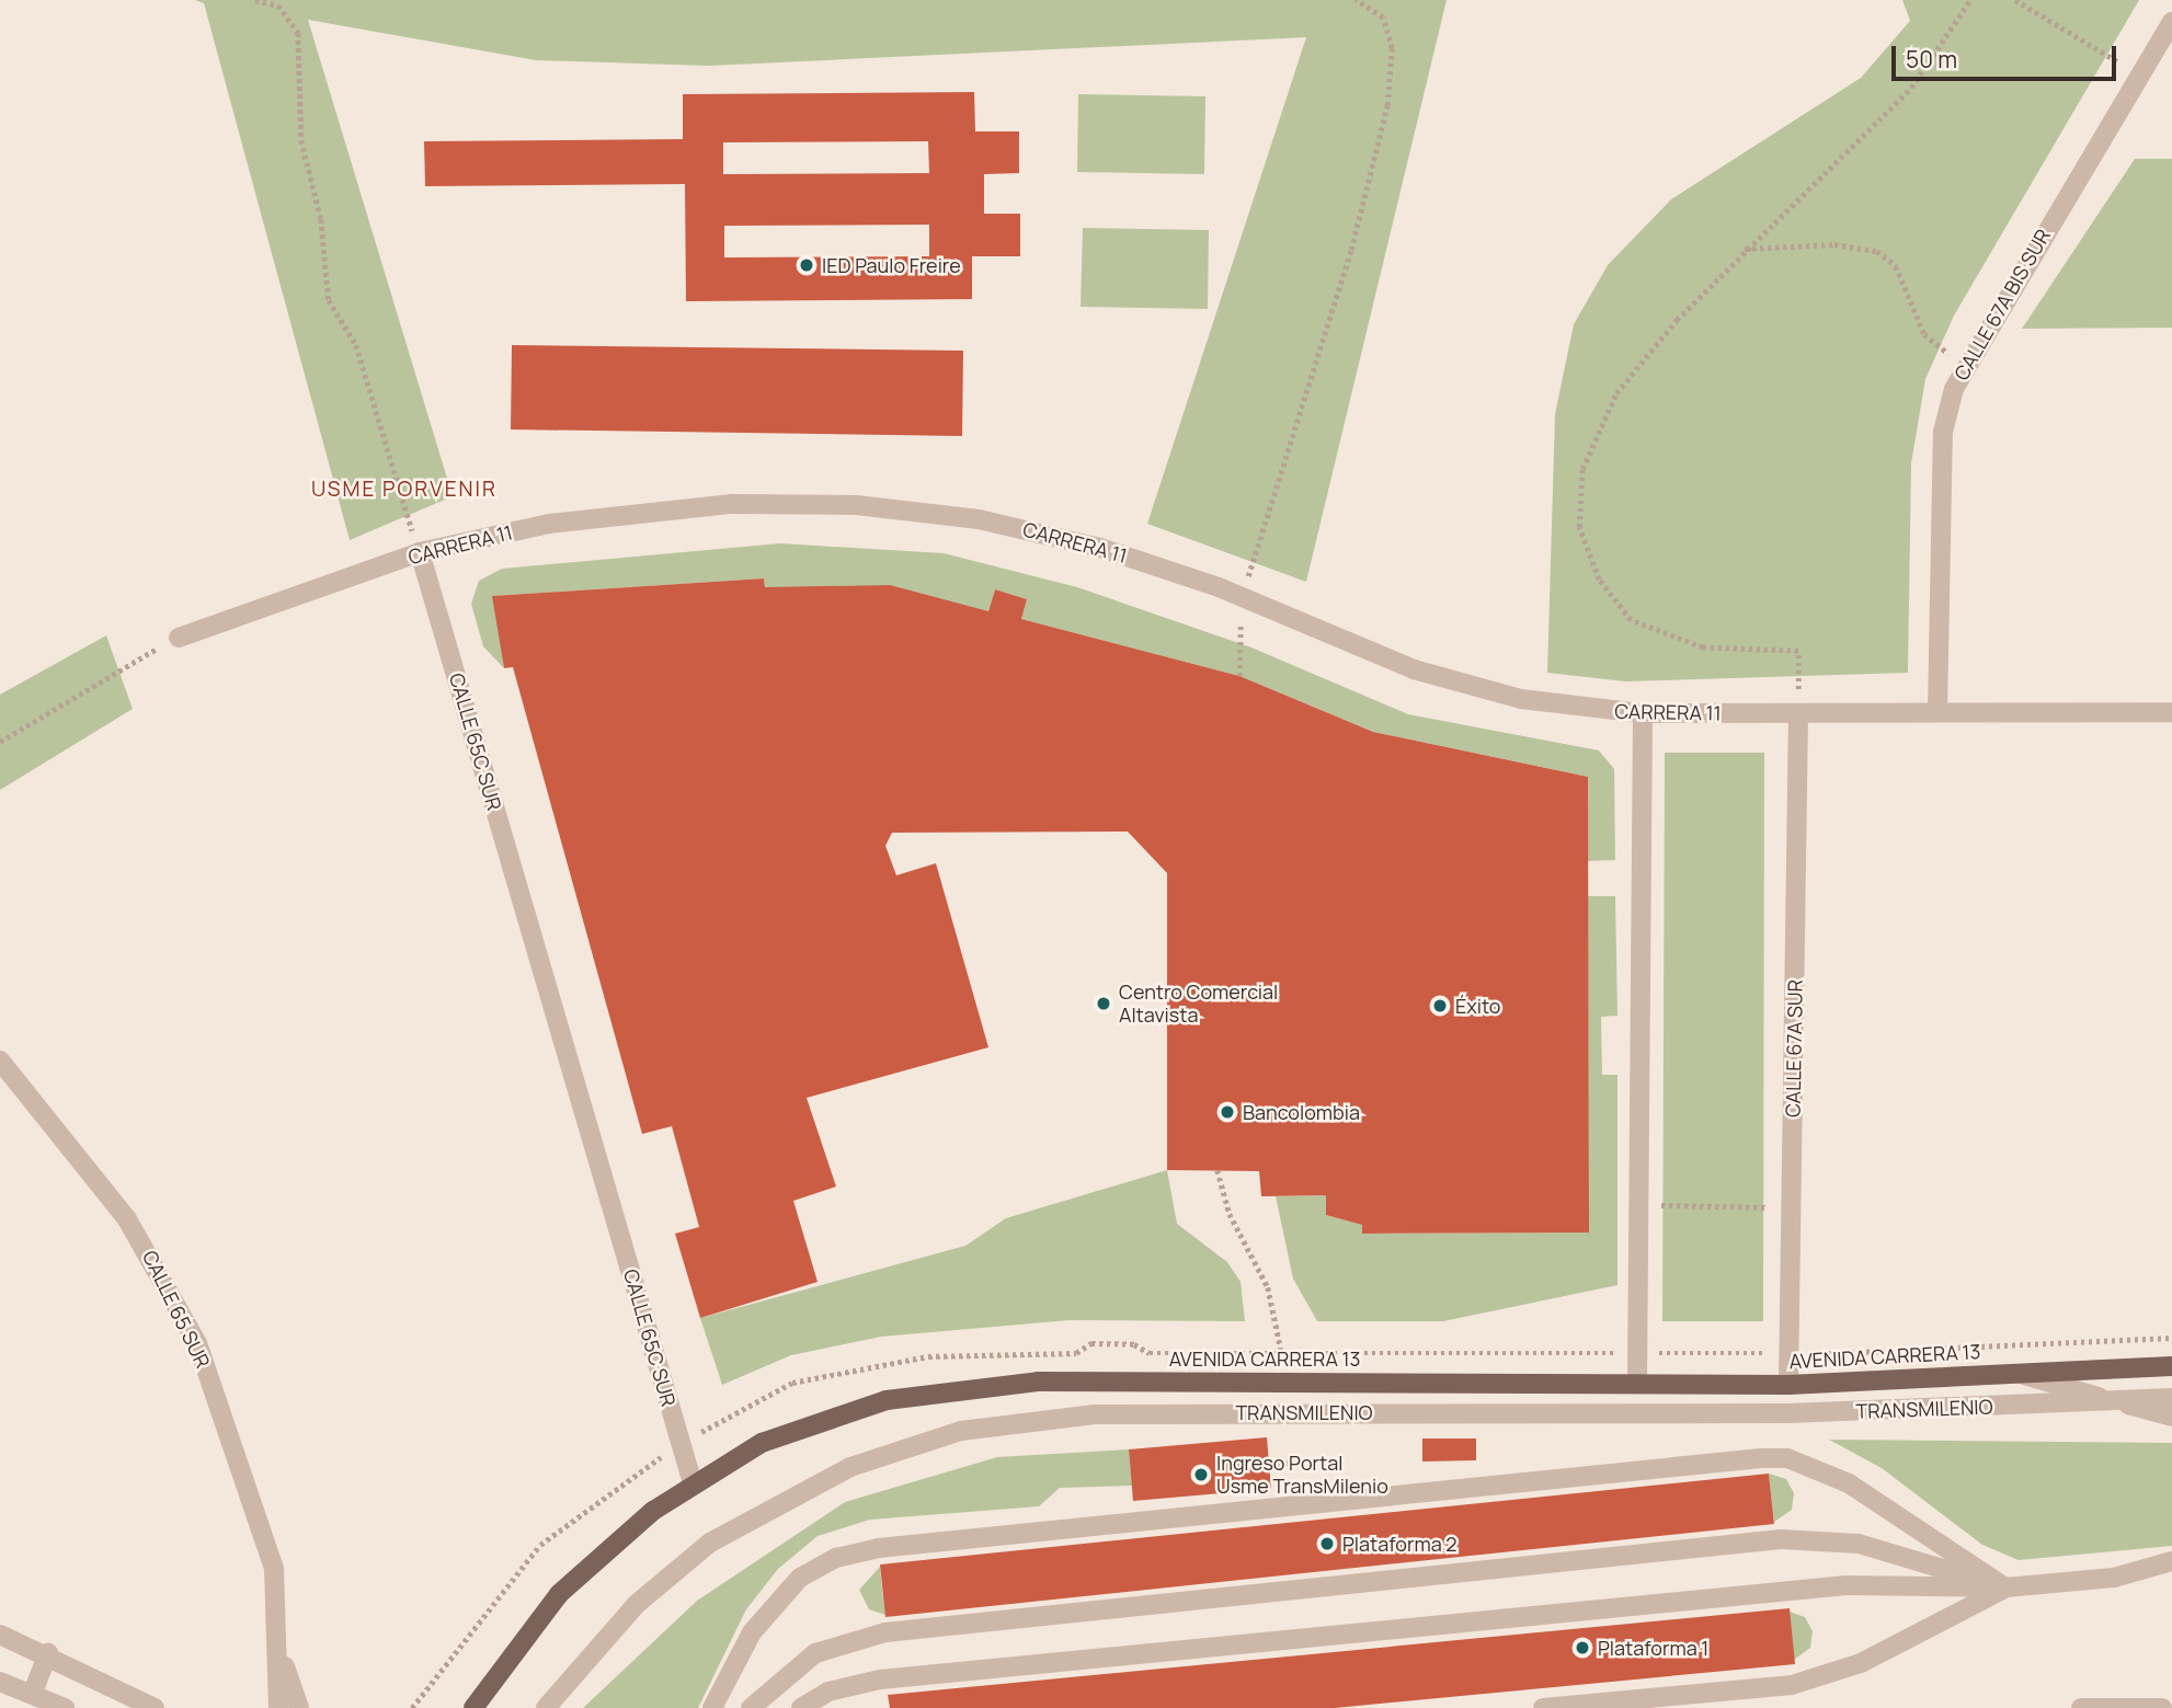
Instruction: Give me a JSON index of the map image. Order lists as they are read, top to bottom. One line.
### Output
{"streets":{"main road":["AVENIDA CARRERA 13"],"street":["CALLE 67A BIS SUR","CARRERA 11","CALLE 65C SUR","CALLE 67A SUR","CALLE 65 SUR","TRANSMILENIO"]},"crossings":[["CALLE 67A BIS SUR","CARRERA 11"],["CARRERA 11","CALLE 65C SUR"],["CARRERA 11","CALLE 67A SUR"],["CALLE 65C SUR","AVENIDA CARRERA 13"],["CALLE 67A SUR","AVENIDA CARRERA 13"],["AVENIDA CARRERA 13","TRANSMILENIO"]],"districts":["USME PORVENIR"],"places":["IED Paulo Freire","Centro Comercial Altavista","Éxito","Bancolombia","Ingreso Portal Usme TransMilenio","Plataforma 2","Plataforma 1"],"scale_bar":"50 m"}
